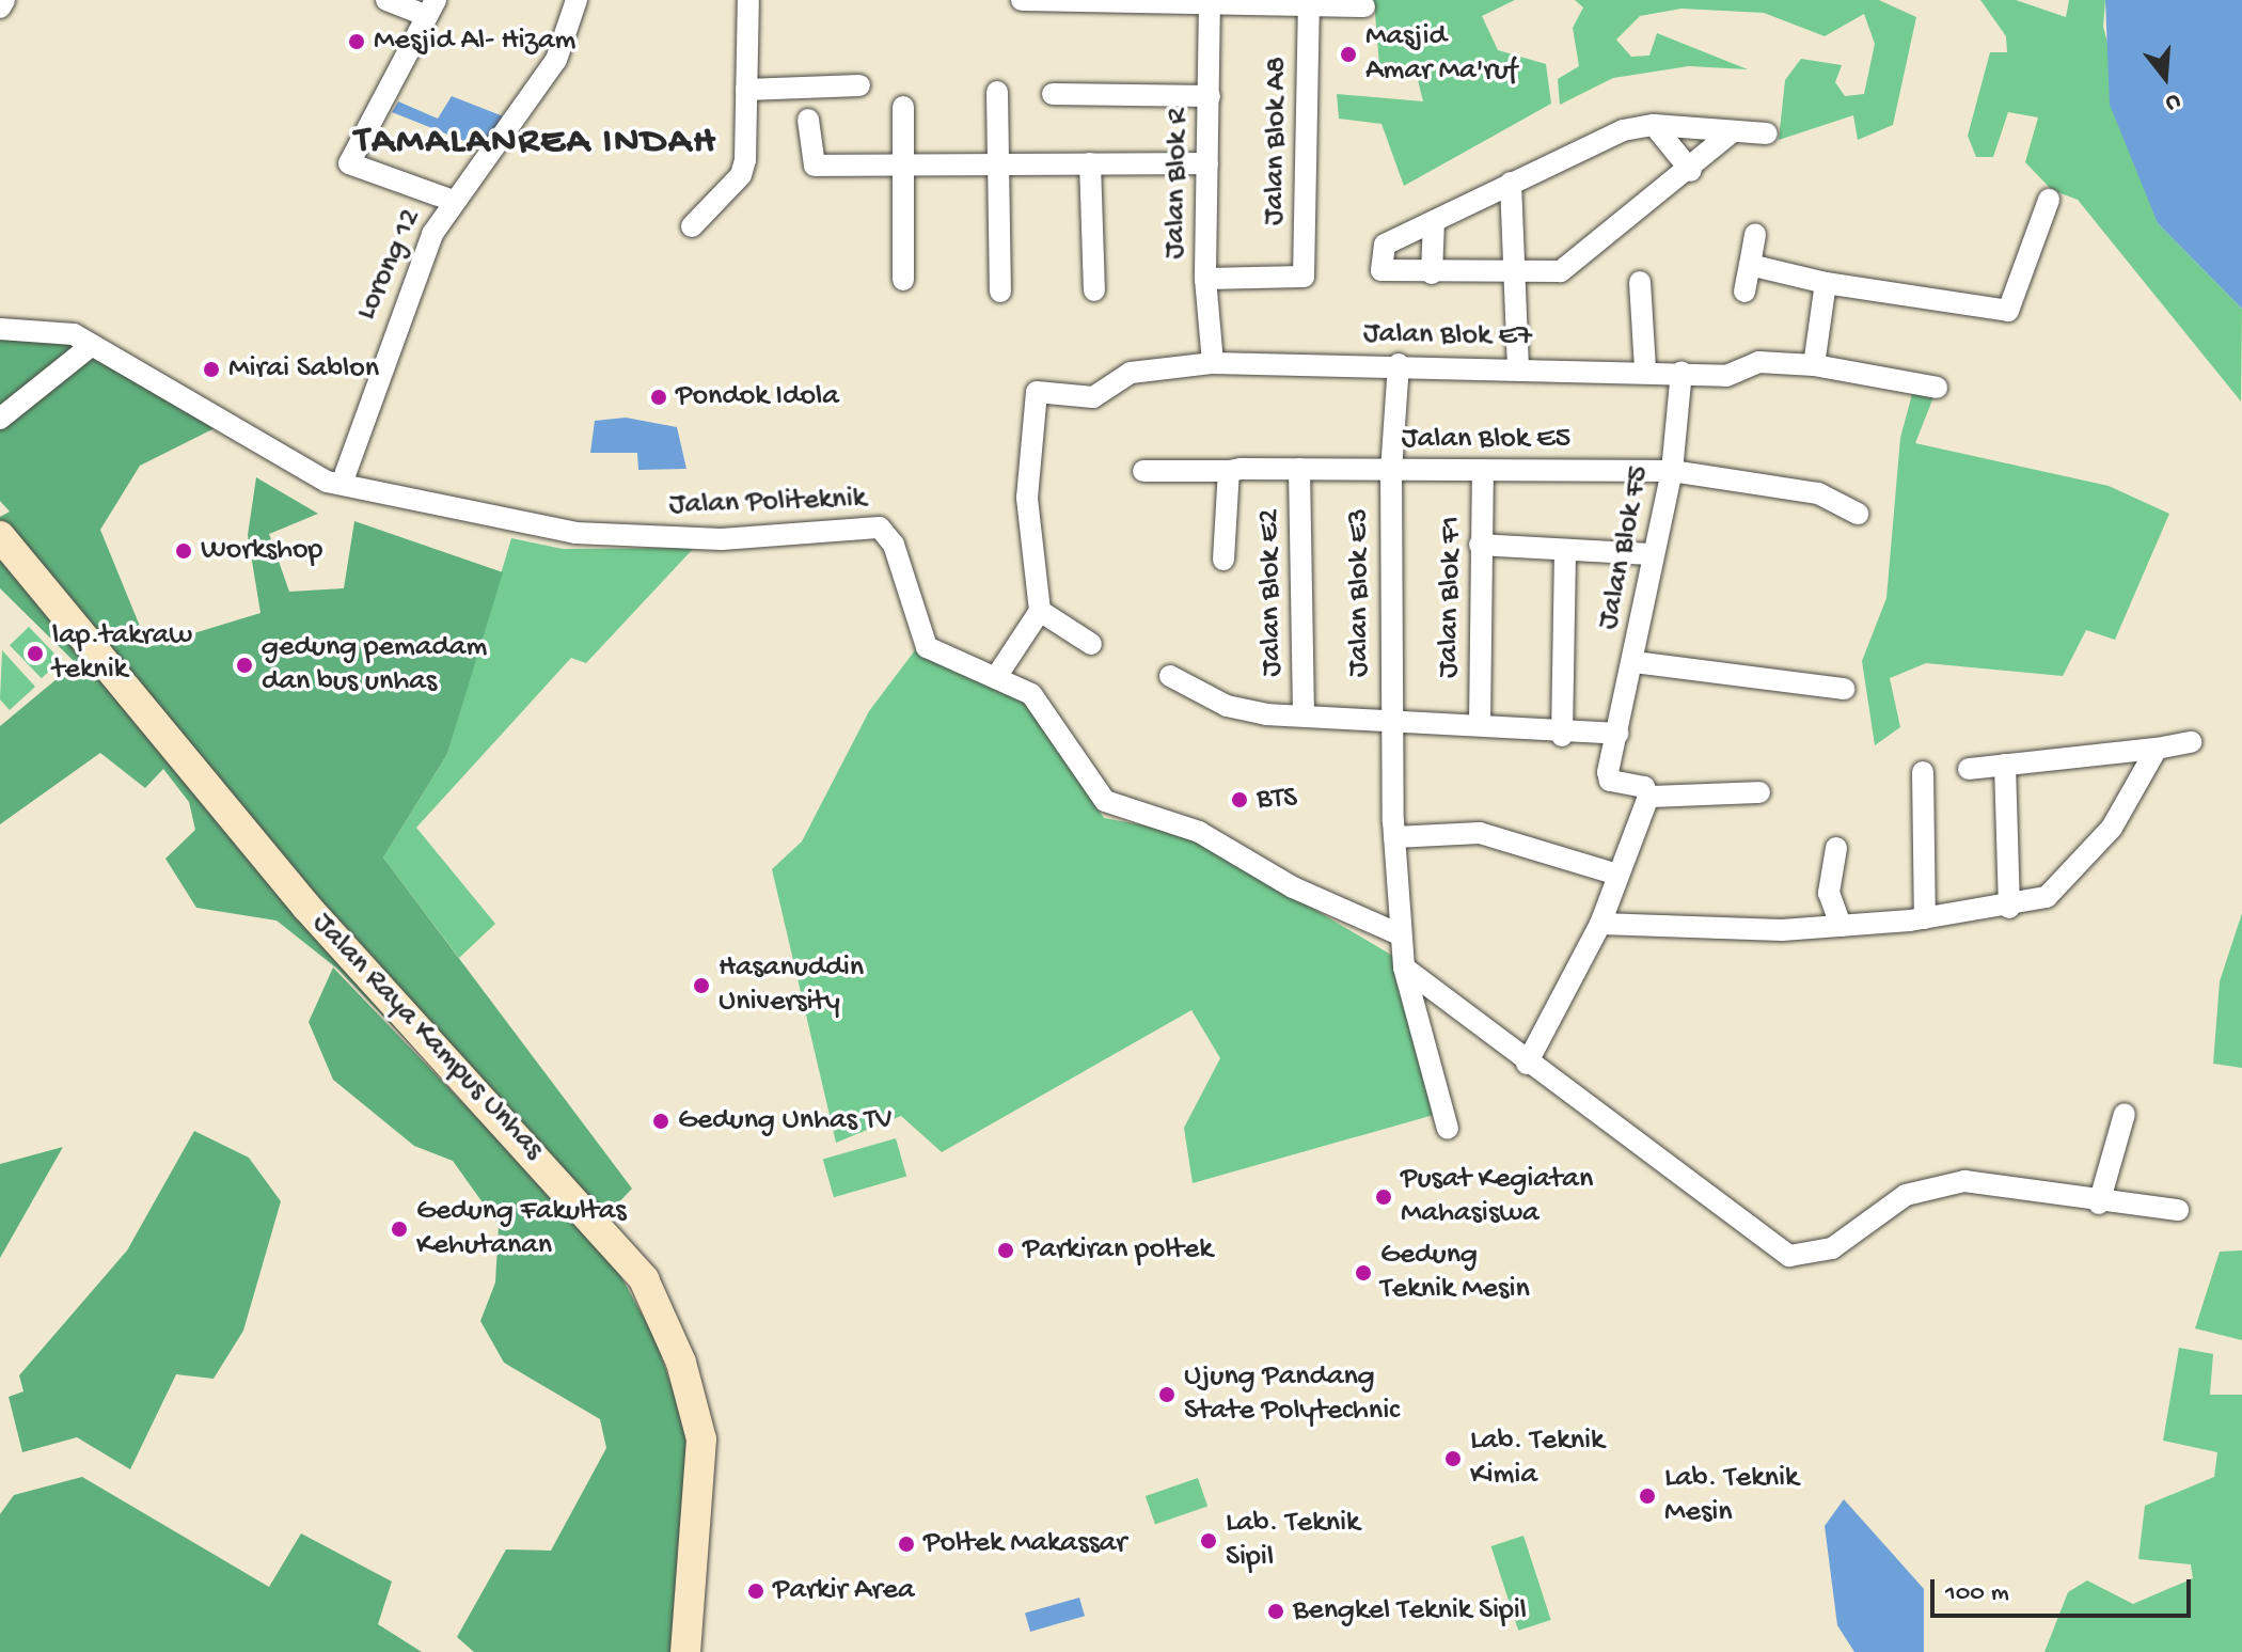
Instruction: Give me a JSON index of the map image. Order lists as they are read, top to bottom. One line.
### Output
{"streets":{"street":["Jalan Blok A8","Jalan Blok R","Lorong 12","Jalan Blok E7","Jalan Blok E5","Jalan Politeknik","Jalan Blok F5","Jalan Blok E2","Jalan Blok E3","Jalan Blok F1","Jalan Raya Kampus Unhas"]},"crossings":[["Jalan Blok A8","Jalan Blok R"],["Jalan Blok R","Jalan Blok E7"],["Lorong 12","Jalan Politeknik"],["Jalan Blok E7","Jalan Blok F5"],["Jalan Blok E7","Jalan Blok E3"],["Jalan Blok E5","Jalan Blok F5"],["Jalan Blok E5","Jalan Blok E2"],["Jalan Blok E5","Jalan Blok E3"],["Jalan Blok E5","Jalan Blok F1"],["Jalan Politeknik","Jalan Blok E3"]],"districts":["TAMALANREA INDAH"],"places":["Mesjid Al- Hizam","Masjid Amar Ma'ruf","Mirai Sablon","Pondok Idola","Workshop","lap.takraw teknik","gedung pemadam dan bus unhas","BTS","Hasanuddin University","Gedung Unhas TV","Pusat Kegiatan Mahasiswa","Gedung Fakultas Kehutanan","Parkiran poltek","Gedung Teknik Mesin","Ujung Pandang State Polytechnic","Lab. Teknik Kimia","Lab. Teknik Mesin","Lab. Teknik Sipil","Poltek Makassar","Parkir Area","Bengkel Teknik Sipil"],"scale_bar":"100 m","north":"bottom"}
